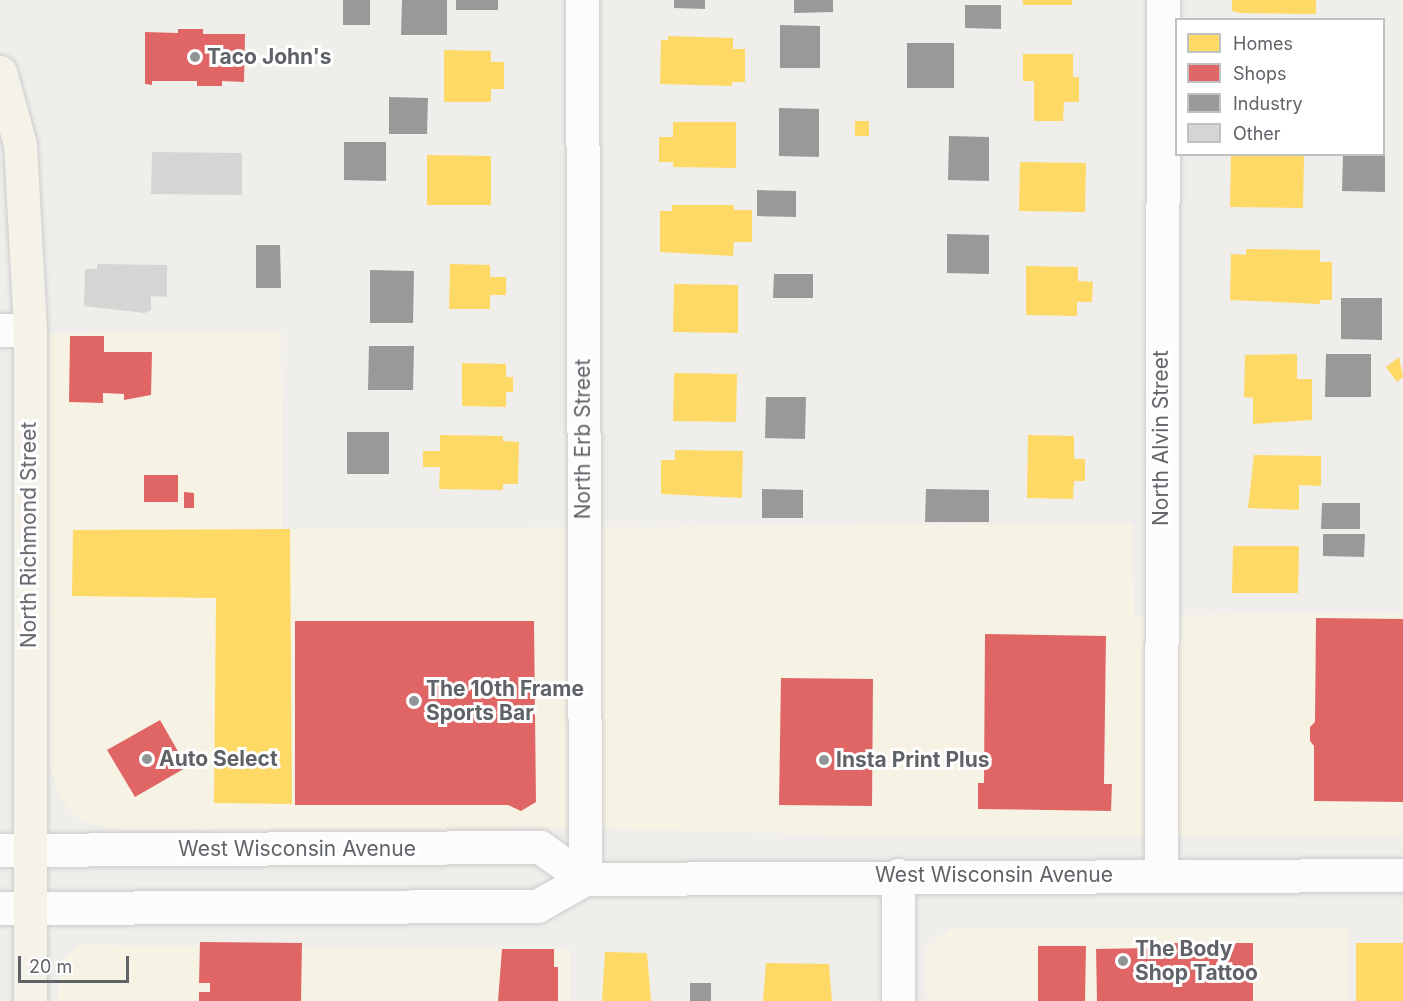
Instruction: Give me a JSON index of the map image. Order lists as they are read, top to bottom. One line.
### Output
{"streets":{"main road":["North Alvin Street","North Erb Street","North Richmond Street","West Wisconsin Avenue"]},"crossings":[["North Alvin Street","West Wisconsin Avenue"],["North Erb Street","West Wisconsin Avenue"],["North Richmond Street","West Wisconsin Avenue"]],"places":["Taco John's","The 10th Frame Sports Bar","Auto Select","Insta Print Plus","The Body Shop Tattoo"],"legend":["Homes","Shops","Industry","Other"],"scale_bar":"20 m"}
